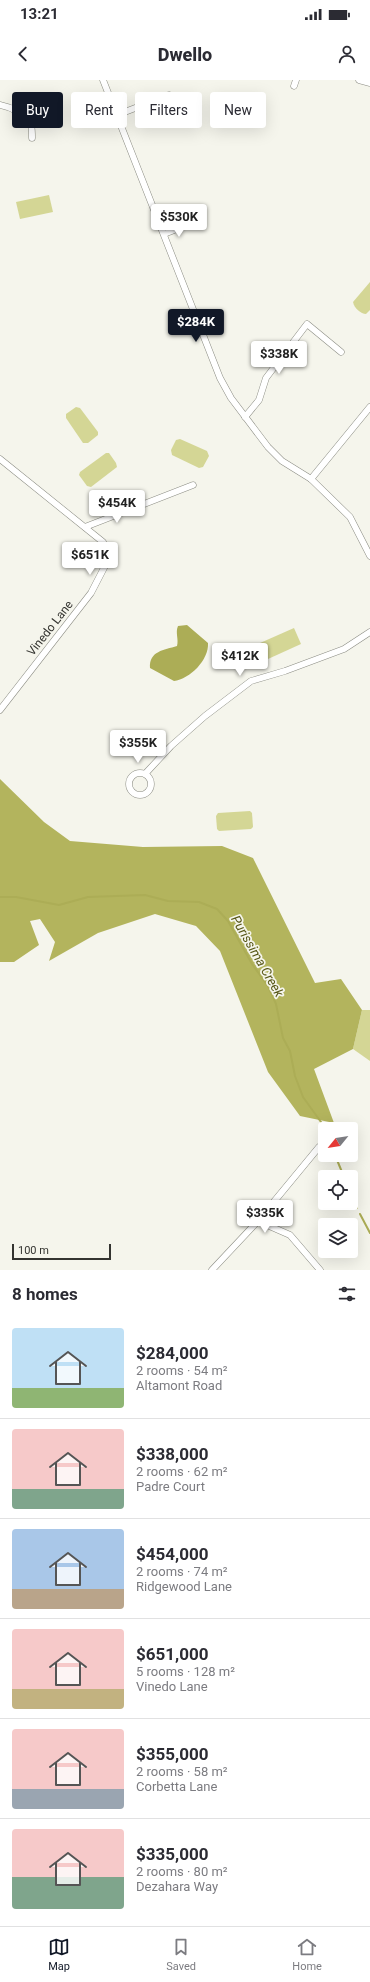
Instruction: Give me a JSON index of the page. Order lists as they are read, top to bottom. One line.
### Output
{"streets":{"street":["Vinedo Lane"]},"water":["Purissima Creek"],"scale_bar":"100 m","north":"bottom left","page":{"status":"13:21","header":"Dwello","chip":["Buy","Rent","Filters","New"],"price":["$530K","$284K","$338K","$454K","$651K","$412K","$355K","$335K"],"scale":"100 m","heading":"8 homes","list":[{"name":"$284,000","note":"2 rooms · 54 m² · Altamont Road"},{"name":"$338,000","note":"2 rooms · 62 m² · Padre Court"},{"name":"$454,000","note":"2 rooms · 74 m² · Ridgewood Lane"},{"name":"$651,000","note":"5 rooms · 128 m² · Vinedo Lane"},{"name":"$355,000","note":"2 rooms · 58 m² · Corbetta Lane"},{"name":"$335,000","note":"2 rooms · 80 m² · Dezahara Way"}],"tabs":["Map","Saved","Home"]}}
